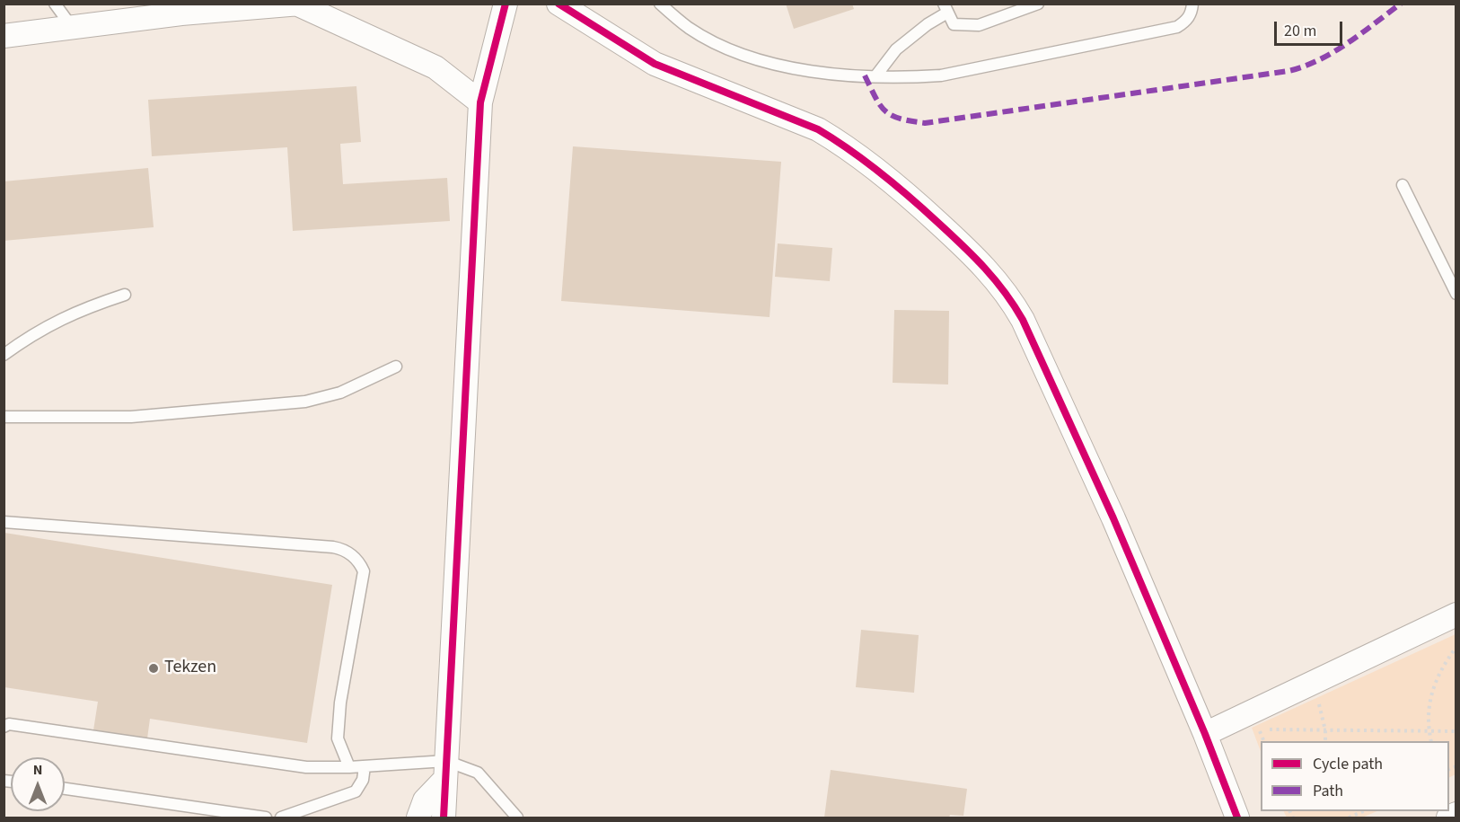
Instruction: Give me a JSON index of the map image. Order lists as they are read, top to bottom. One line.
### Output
{"places":["Tekzen"],"legend":["Cycle path","Path"],"scale_bar":"20 m","north":"top"}
